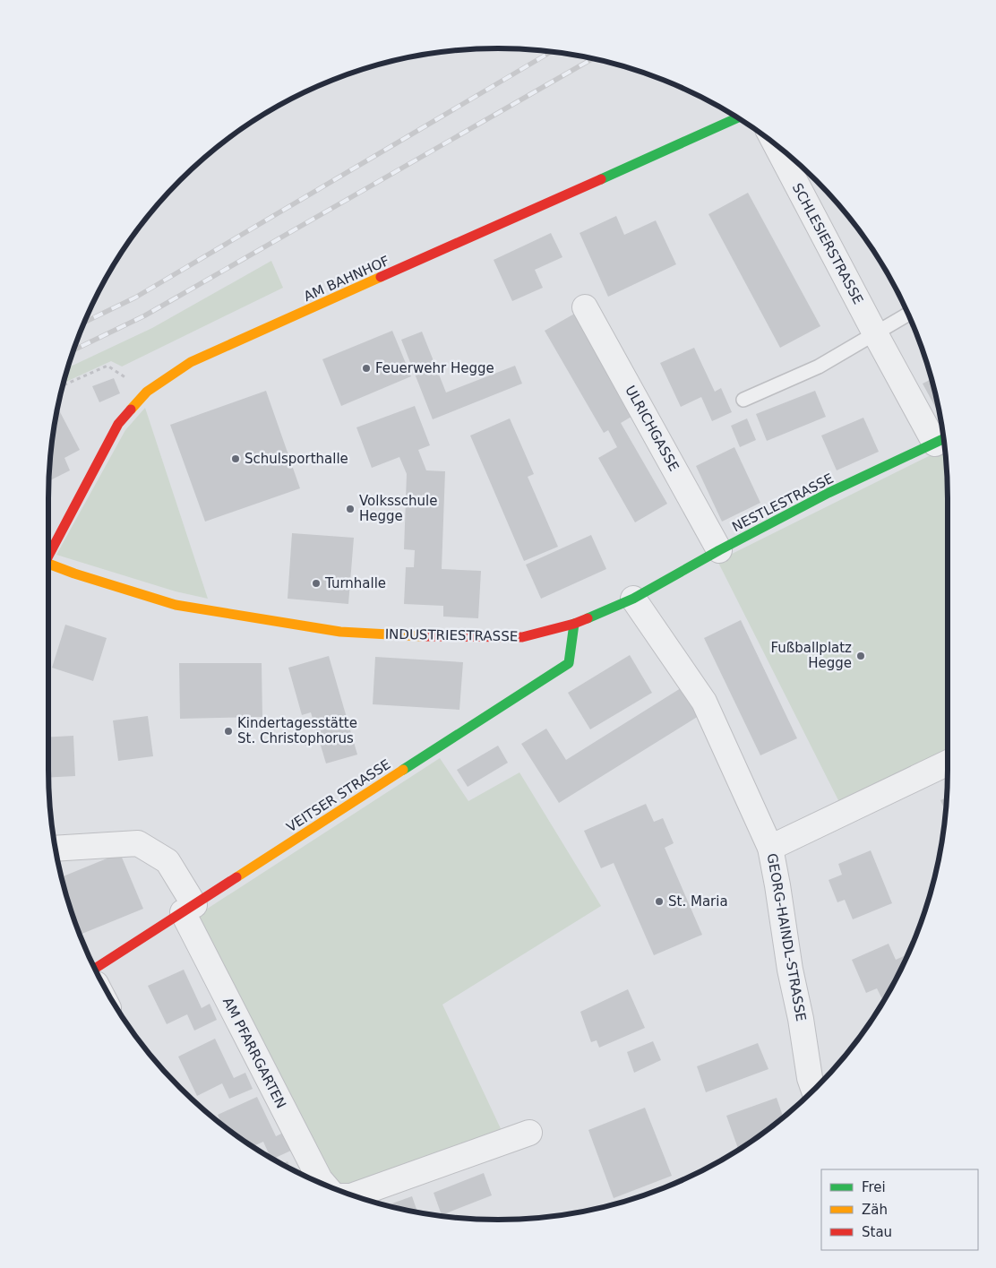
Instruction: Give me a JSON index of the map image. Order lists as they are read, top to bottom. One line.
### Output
{"streets":{"street":["SCHLESIERSTRASSE","AM BAHNHOF","ULRICHGASSE","NESTLESTRASSE","INDUSTRIESTRASSE","VEITSER STRASSE","GEORG-HAINDL-STRASSE","AM PFARRGARTEN"]},"crossings":[["SCHLESIERSTRASSE","NESTLESTRASSE"],["ULRICHGASSE","NESTLESTRASSE"],["NESTLESTRASSE","INDUSTRIESTRASSE"],["INDUSTRIESTRASSE","VEITSER STRASSE"],["VEITSER STRASSE","AM PFARRGARTEN"]],"places":["Feuerwehr Hegge","Schulsporthalle","Volksschule Hegge","Turnhalle","Fußballplatz Hegge","Kindertagesstätte St. Christophorus","St. Maria"],"legend":["Frei","Zäh","Stau"]}
